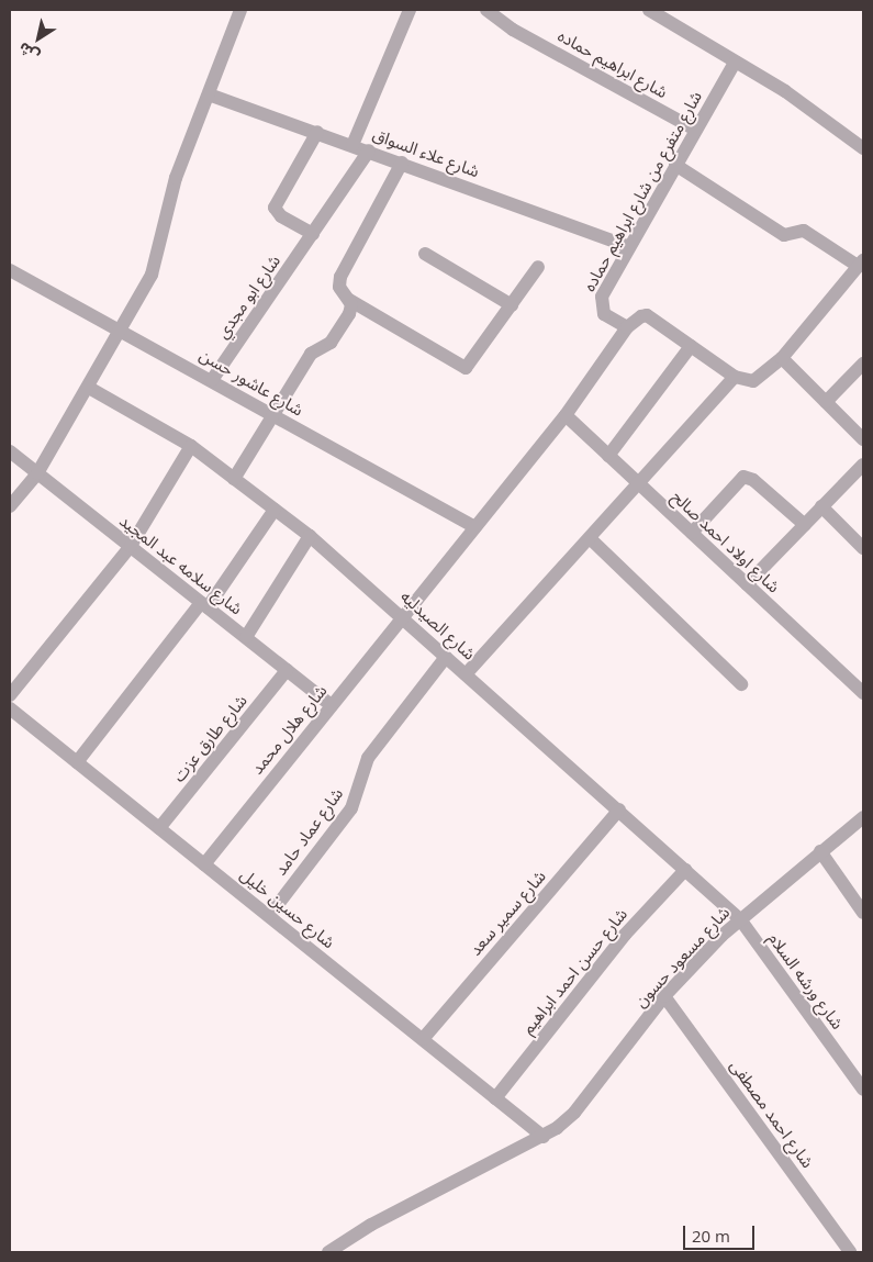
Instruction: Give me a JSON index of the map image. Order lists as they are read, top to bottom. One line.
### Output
{"streets":{"street":["شارع ابراهيم حماده","شارع علاء السواق","شارع متفرع من شارع ابراهيم حماده","شارع ابو مجدي","شارع عاشور حسن","شارع اولاد احمد صالح","شارع سلامه عبد المجيد","شارع الصيدليه","شارع هلال محمد","شارع طارق عزت","شارع عماد حامد","شارع حسين خليل","شارع سمير سعد","شارع مسعود حسون","شارع حسن احمد ابراهيم","شارع ورشه السلام","شارع احمد مصطفى"]},"crossings":[["شارع ابراهيم حماده","شارع متفرع من شارع ابراهيم حماده"],["شارع علاء السواق","شارع متفرع من شارع ابراهيم حماده"],["شارع علاء السواق","شارع ابو مجدي"],["شارع متفرع من شارع ابراهيم حماده","شارع هلال محمد"],["شارع ابو مجدي","شارع عاشور حسن"],["شارع عاشور حسن","شارع هلال محمد"],["شارع اولاد احمد صالح","شارع هلال محمد"],["شارع سلامه عبد المجيد","شارع هلال محمد"],["شارع سلامه عبد المجيد","شارع طارق عزت"],["شارع الصيدليه","شارع هلال محمد"],["شارع الصيدليه","شارع عماد حامد"],["شارع الصيدليه","شارع سمير سعد"],["شارع الصيدليه","شارع مسعود حسون"],["شارع الصيدليه","شارع حسن احمد ابراهيم"],["شارع الصيدليه","شارع ورشه السلام"],["شارع هلال محمد","شارع حسين خليل"],["شارع طارق عزت","شارع حسين خليل"],["شارع عماد حامد","شارع حسين خليل"],["شارع حسين خليل","شارع سمير سعد"],["شارع حسين خليل","شارع مسعود حسون"],["شارع حسين خليل","شارع حسن احمد ابراهيم"],["شارع مسعود حسون","شارع ورشه السلام"],["شارع مسعود حسون","شارع احمد مصطفى"]],"scale_bar":"20 m","north":"bottom left"}
